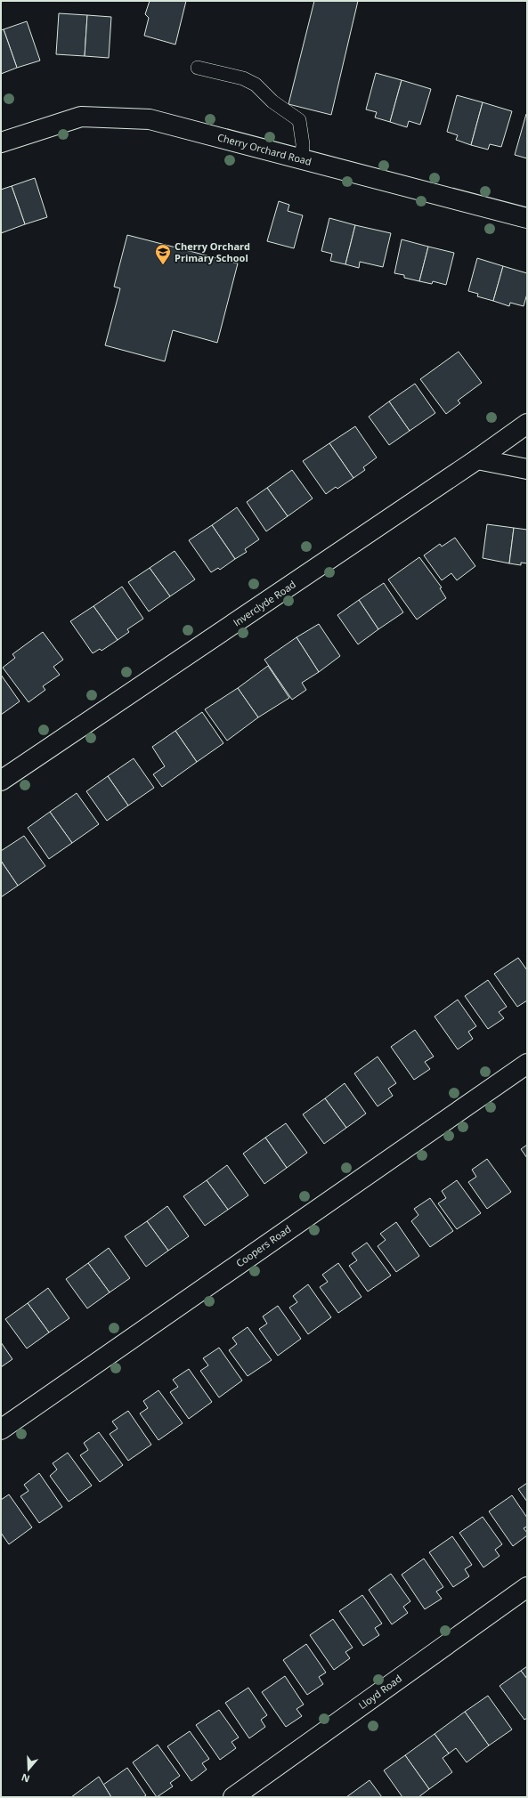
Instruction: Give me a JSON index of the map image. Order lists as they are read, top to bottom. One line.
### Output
{"streets":{"street":["Cherry Orchard Road","Inverclyde Road","Coopers Road","Lloyd Road"]},"places":{"school or university":["Cherry Orchard Primary School"]},"north":"bottom"}
